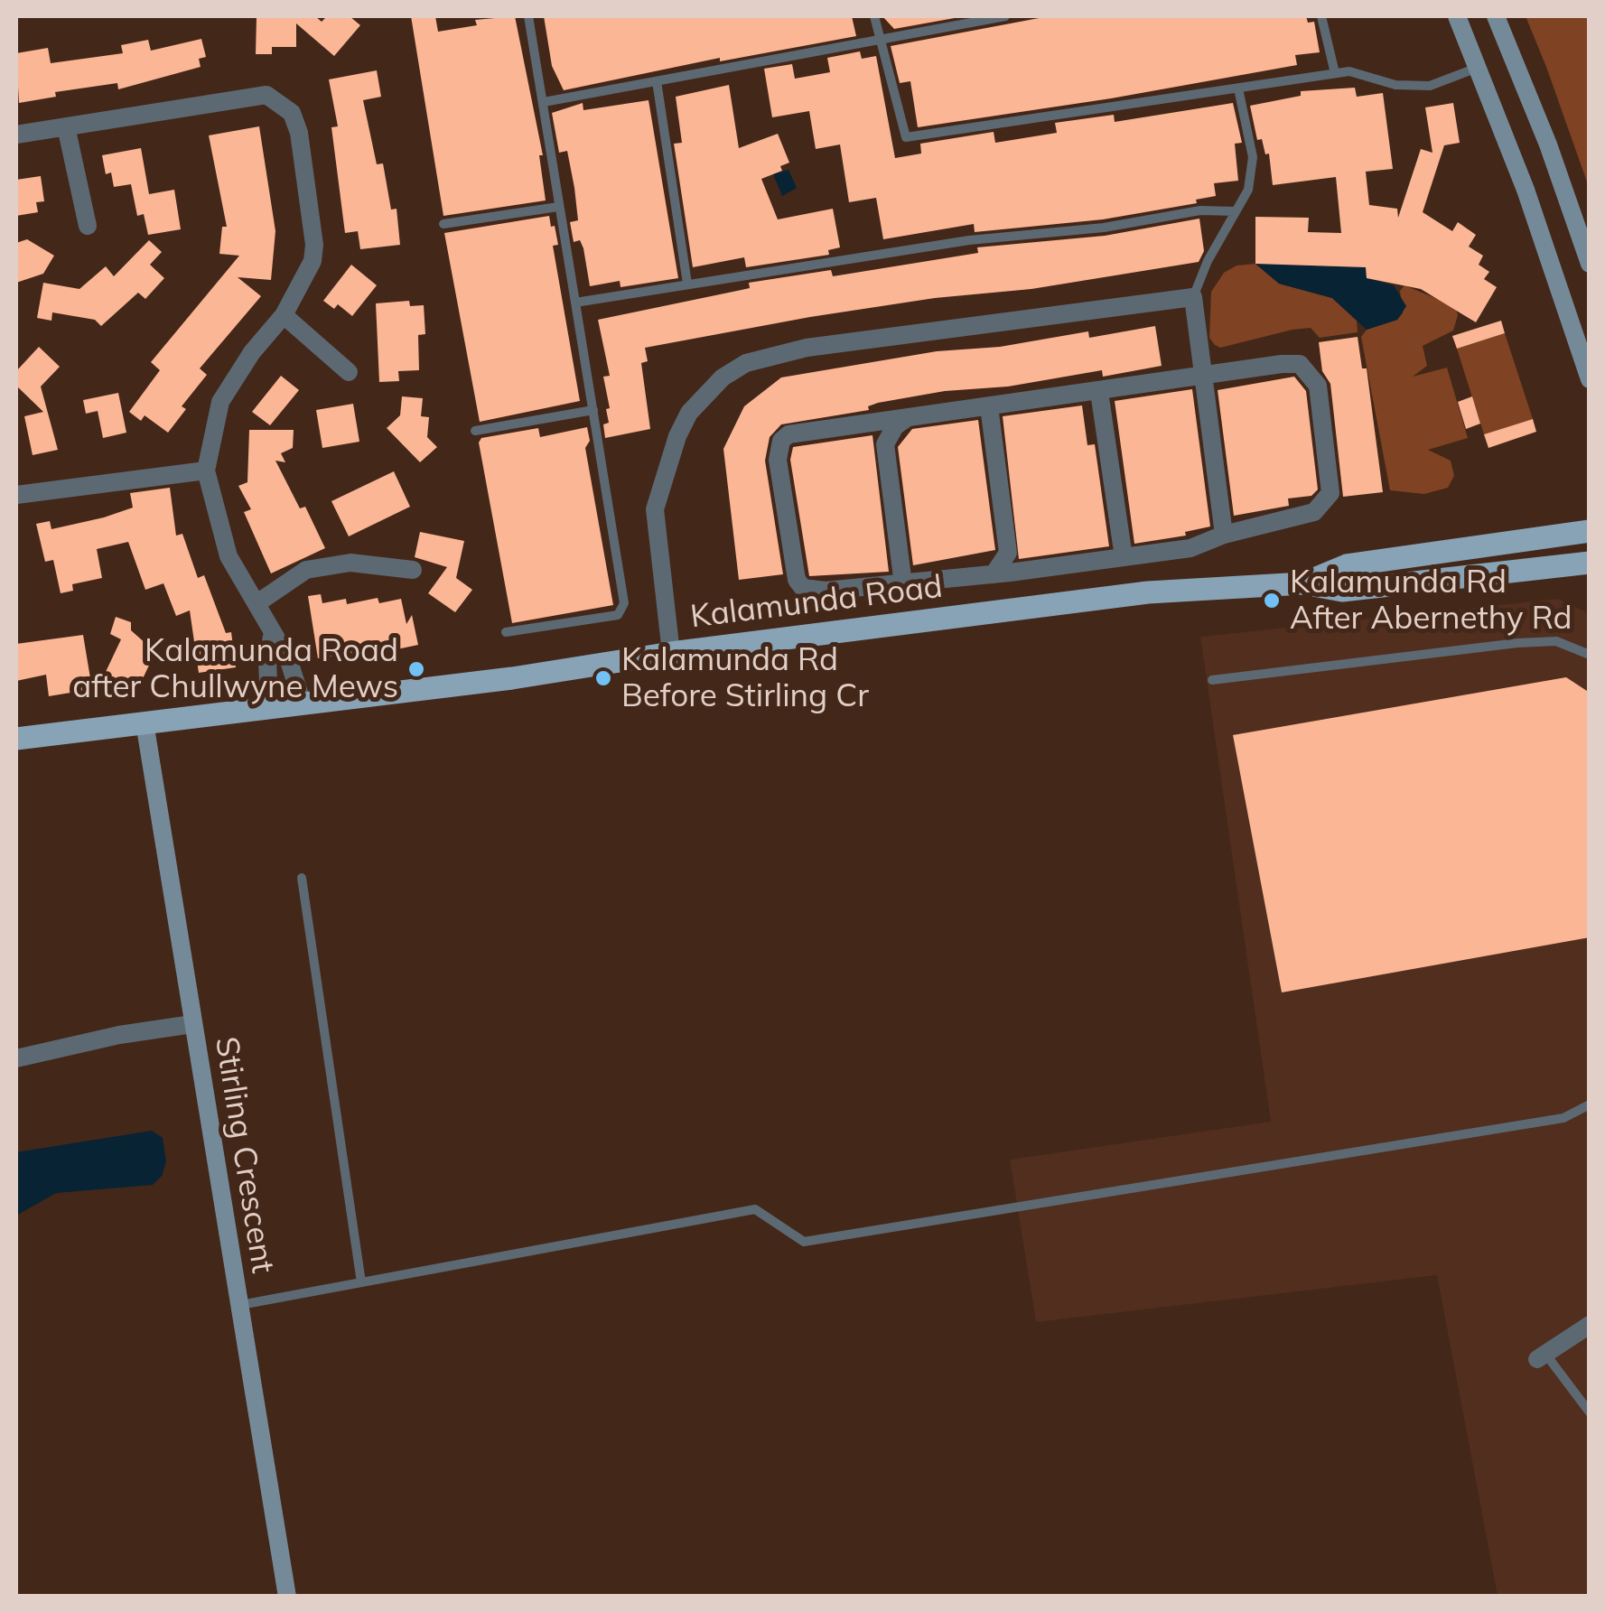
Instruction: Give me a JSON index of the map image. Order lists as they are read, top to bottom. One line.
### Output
{"streets":{"main road":["Kalamunda Road","Stirling Crescent"]},"crossings":[["Kalamunda Road","Stirling Crescent"]],"places":["Kalamunda Rd After Abernethy Rd","Kalamunda Road after Chullwyne Mews","Kalamunda Rd Before Stirling Cr"]}
